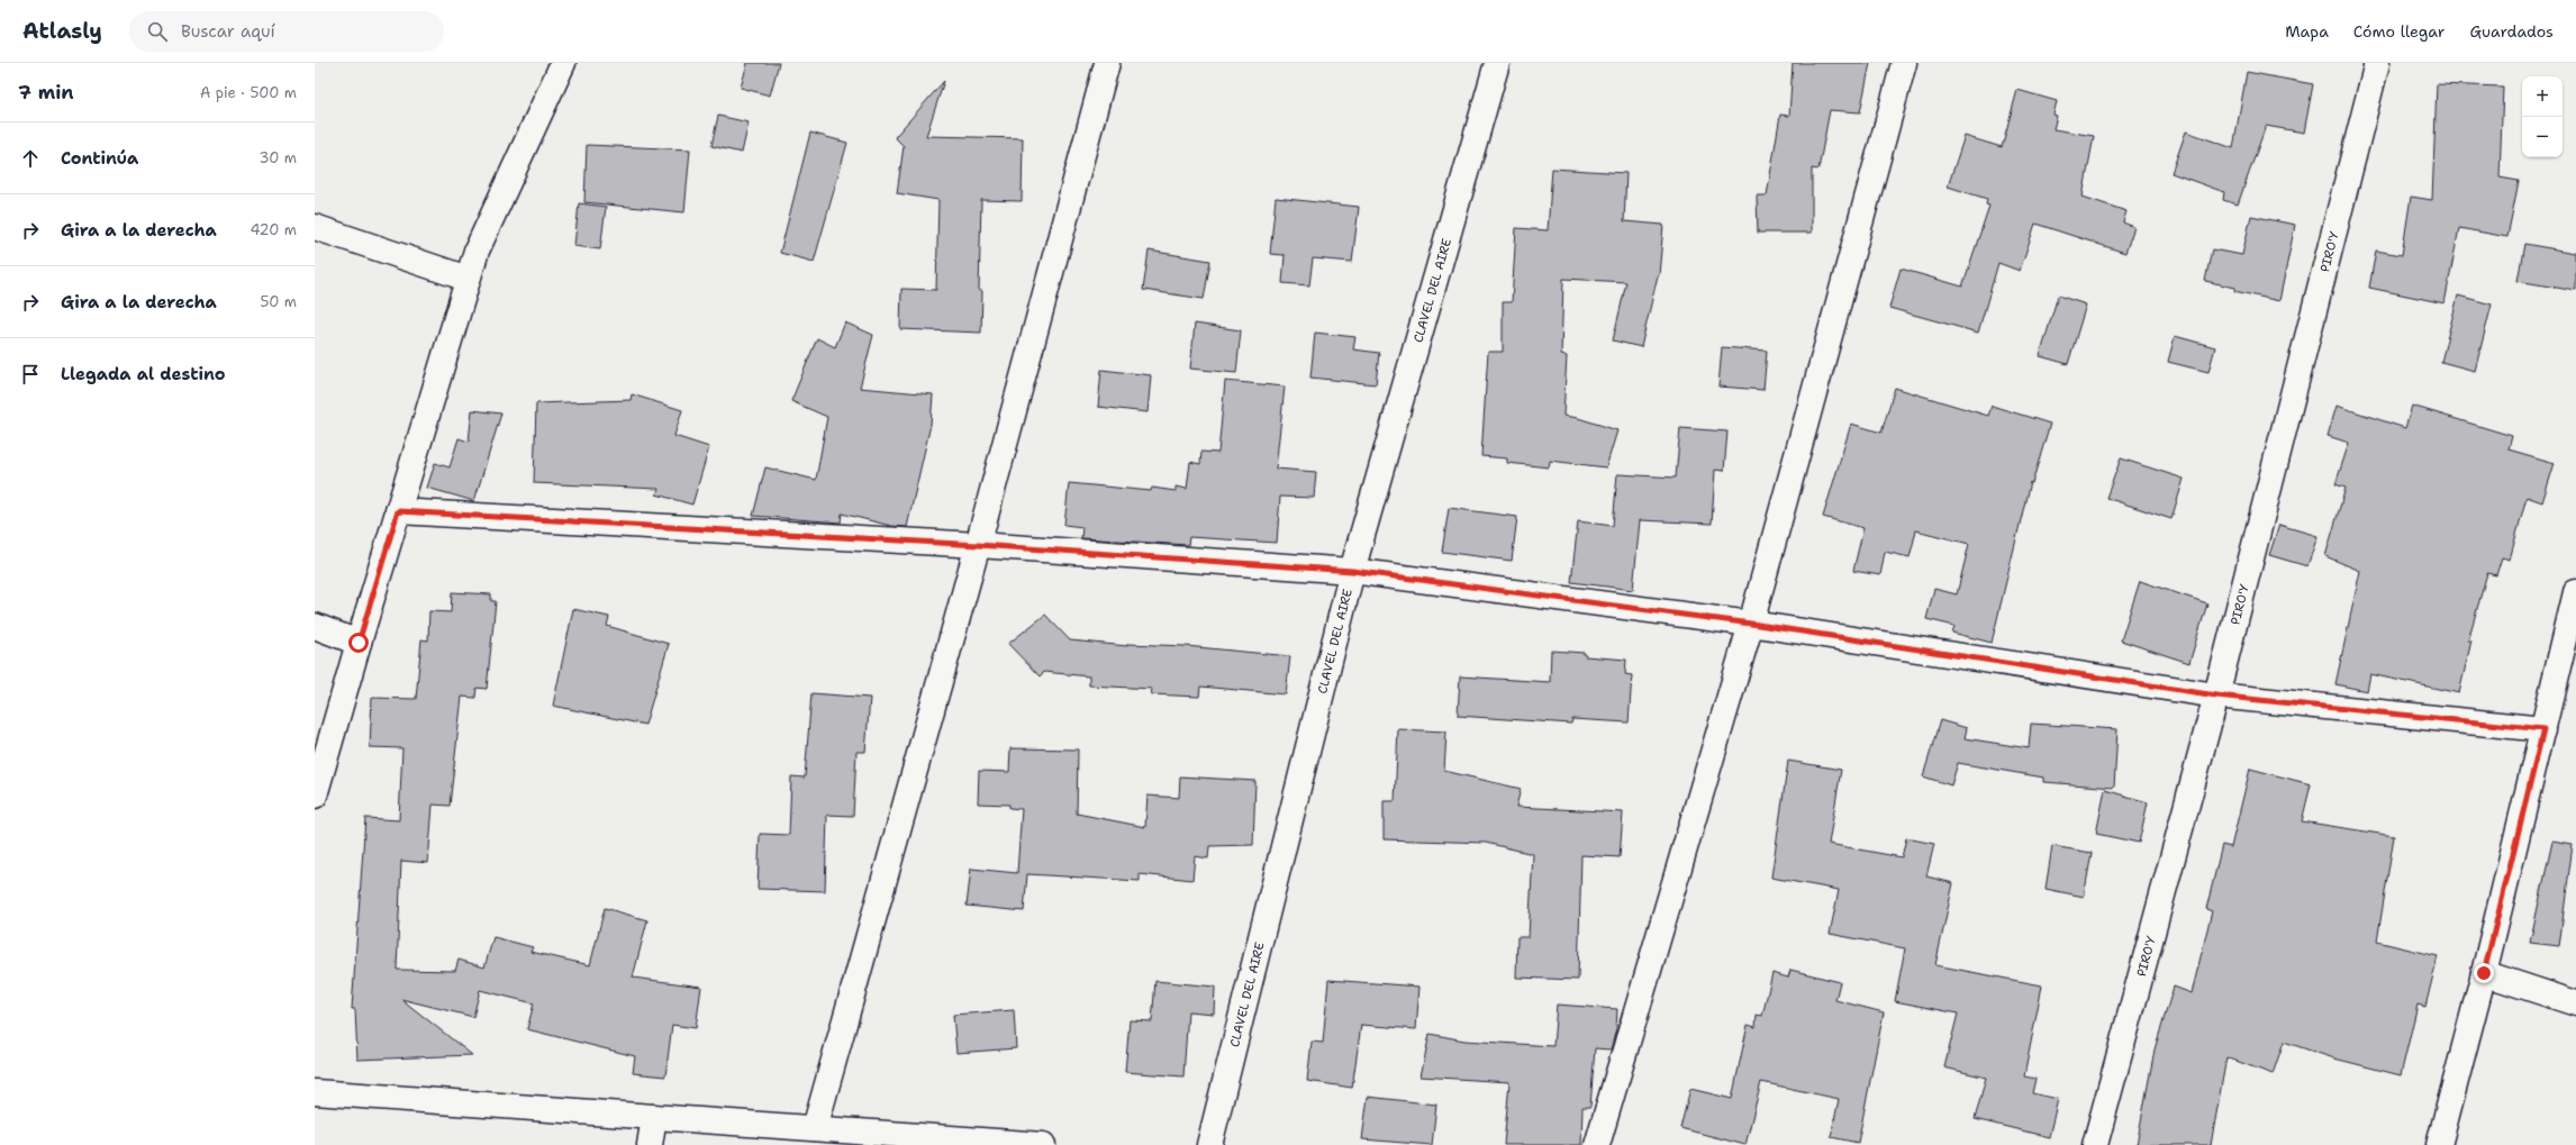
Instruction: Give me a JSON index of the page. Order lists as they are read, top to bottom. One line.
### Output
{"streets":{"street":["PIRO'Y","CLAVEL DEL AIRE"]},"page":{"header":"Atlasly","search":"Buscar aquí","nav":["Mapa","Cómo llegar","Guardados"],"heading":["7 min","A pie · 500 m"],"map_buttons":["+","−"],"list":[["Continúa","30 m"],["Gira a la derecha","420 m"],["Gira a la derecha","50 m"],"Llegada al destino"]}}
